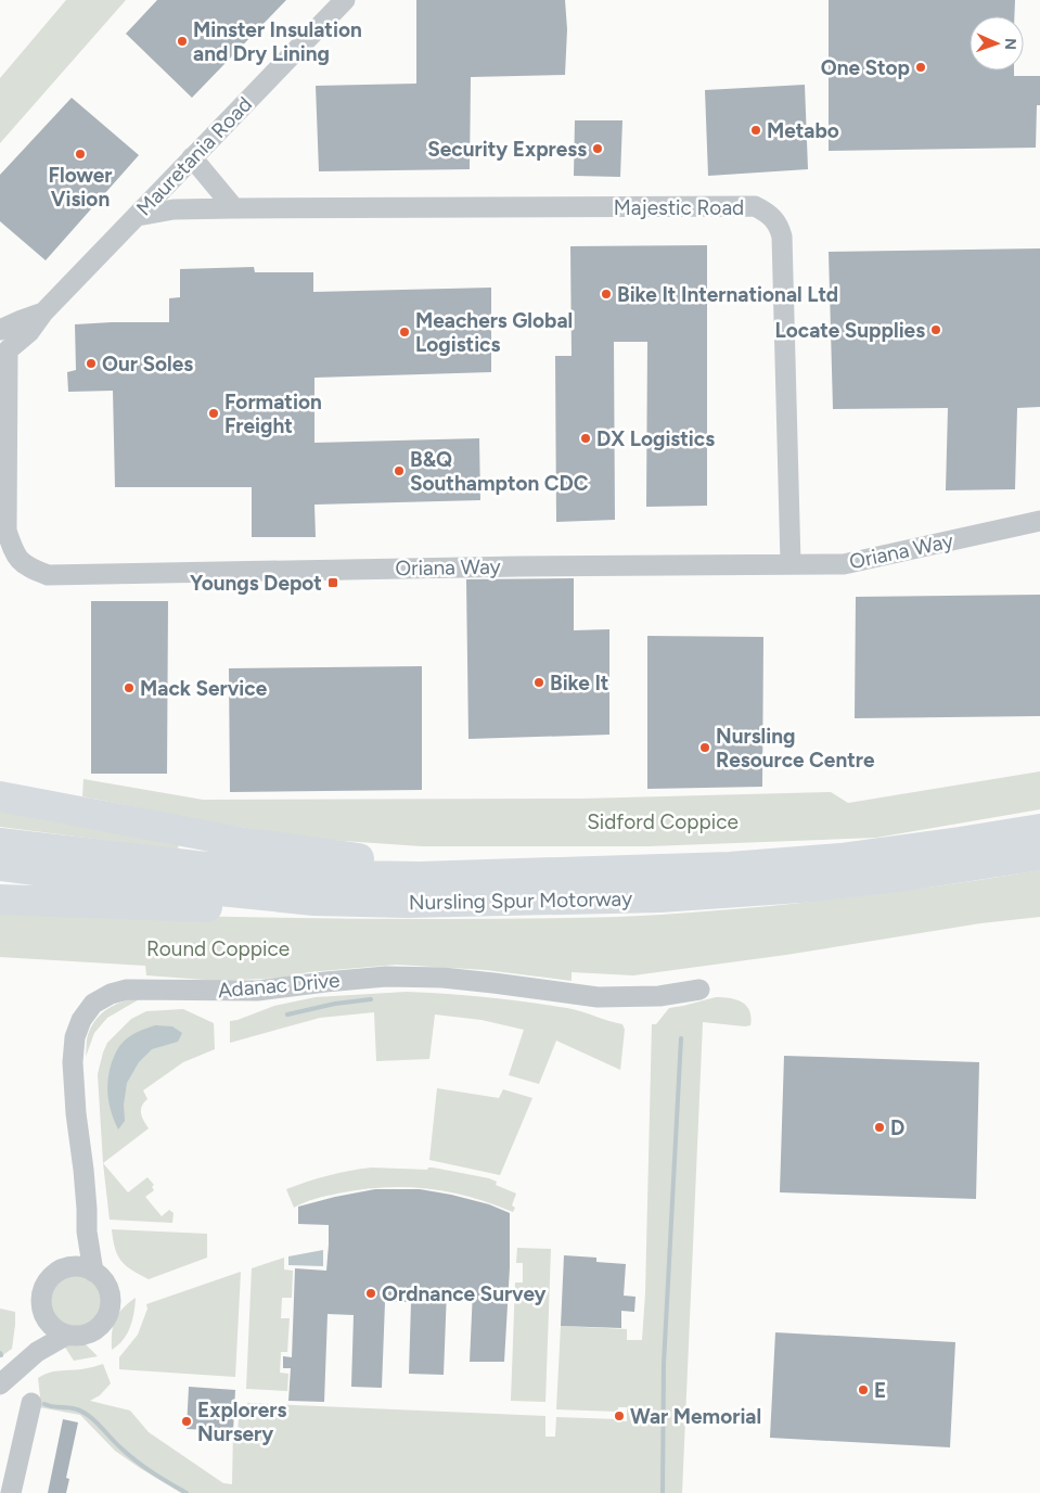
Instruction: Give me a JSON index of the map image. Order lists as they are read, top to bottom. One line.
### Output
{"streets":{"highway":["Nursling Spur Motorway"],"street":["Mauretania Road","Majestic Road","Oriana Way","Adanac Drive"]},"crossings":[["Mauretania Road","Majestic Road"],["Mauretania Road","Oriana Way"],["Majestic Road","Oriana Way"]],"parks":["Sidford Coppice","Round Coppice"],"places":{"other":["Minster Insulation and Dry Lining","One Stop","Metabo","Security Express","Flower Vision","Bike It International Ltd","Locate Supplies","Meachers Global Logistics","Our Soles","Formation Freight","DX Logistics","B&Q Southampton CDC","Bike It","Mack Service","Nursling Resource Centre","D","Ordnance Survey","E","War Memorial","Explorers Nursery"],"transit":["Youngs Depot"]},"north":"right"}
